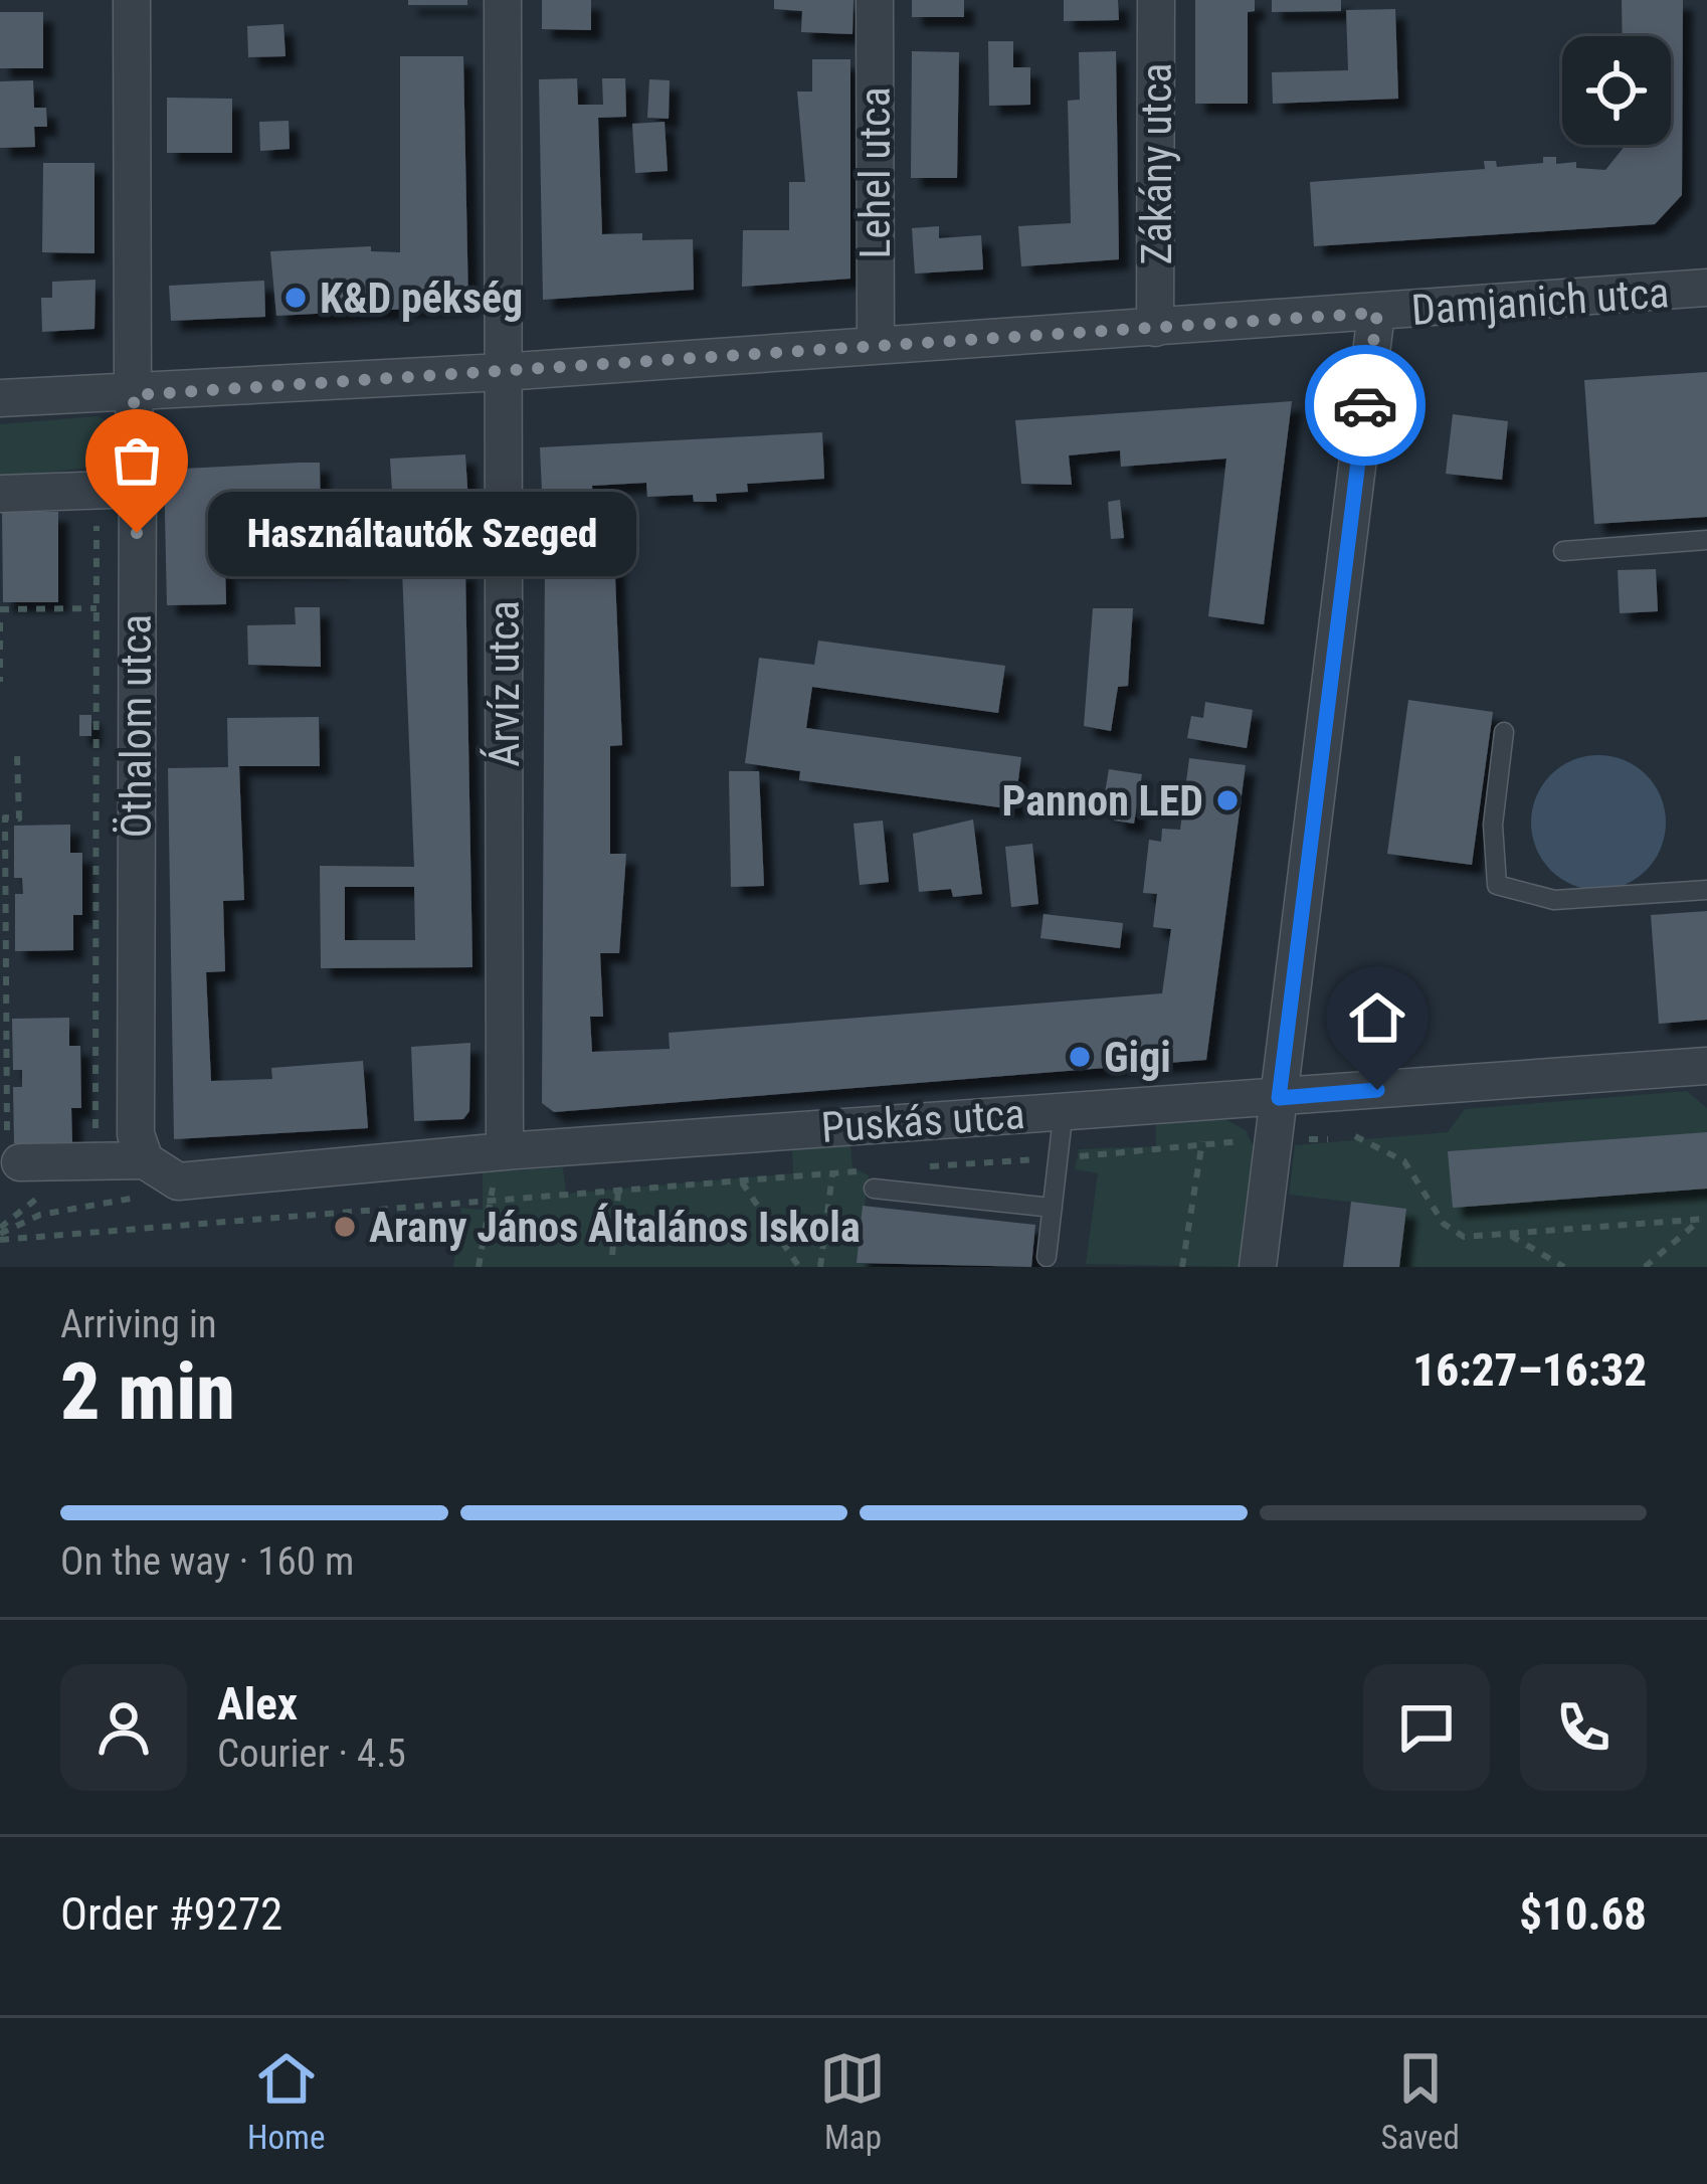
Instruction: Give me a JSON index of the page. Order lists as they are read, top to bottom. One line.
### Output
{"streets":{"street":["Zákány utca","Lehel utca","Damjanich utca","Árvíz utca","Öthalom utca","Puskás utca"]},"crossings":[["Zákány utca","Damjanich utca"],["Lehel utca","Damjanich utca"],["Damjanich utca","Árvíz utca"],["Damjanich utca","Öthalom utca"],["Árvíz utca","Puskás utca"]],"places":["K&D pékség","Használtautók Szeged","Pannon LED","Gigi","Arany János Általános Iskola"],"page":{"bubble":"Használtautók Szeged","heading":["2 min","Arriving in","16:27–16:32"],"panel":["Alex","Courier · 4.5","Order #9272","$10.68"],"bar":"On the way · 160 m","tabs":["Home","Map","Saved"]}}
